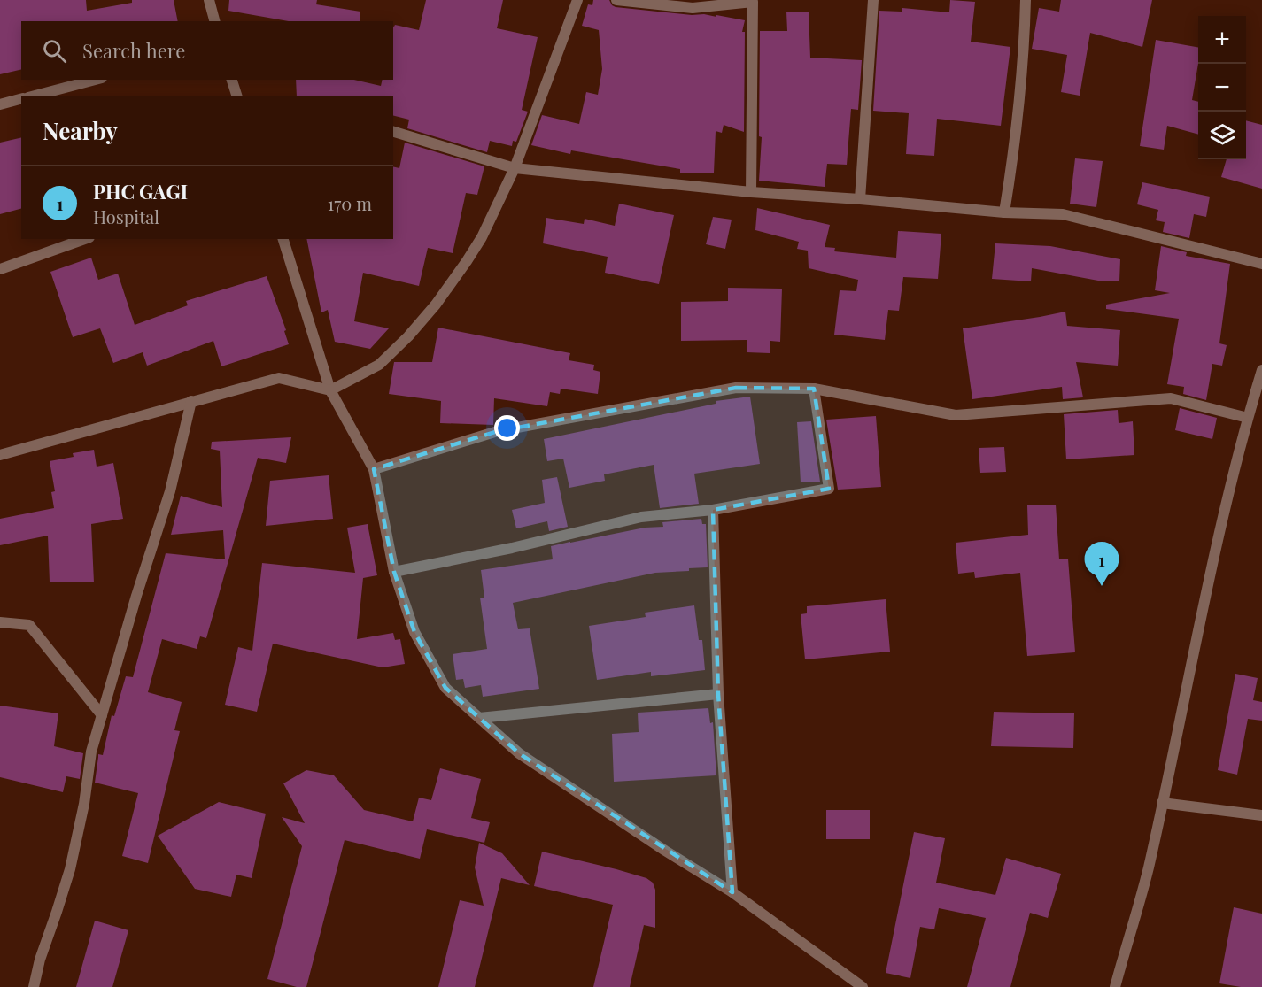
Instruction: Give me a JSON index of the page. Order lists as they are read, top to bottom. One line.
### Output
{"page":{"map_buttons":["+","−"],"search":"Search here","heading":"Nearby","list":[{"mark":"1","name":"PHC GAGI","note":"Hospital","value":"170 m"}],"pins":"1"}}
